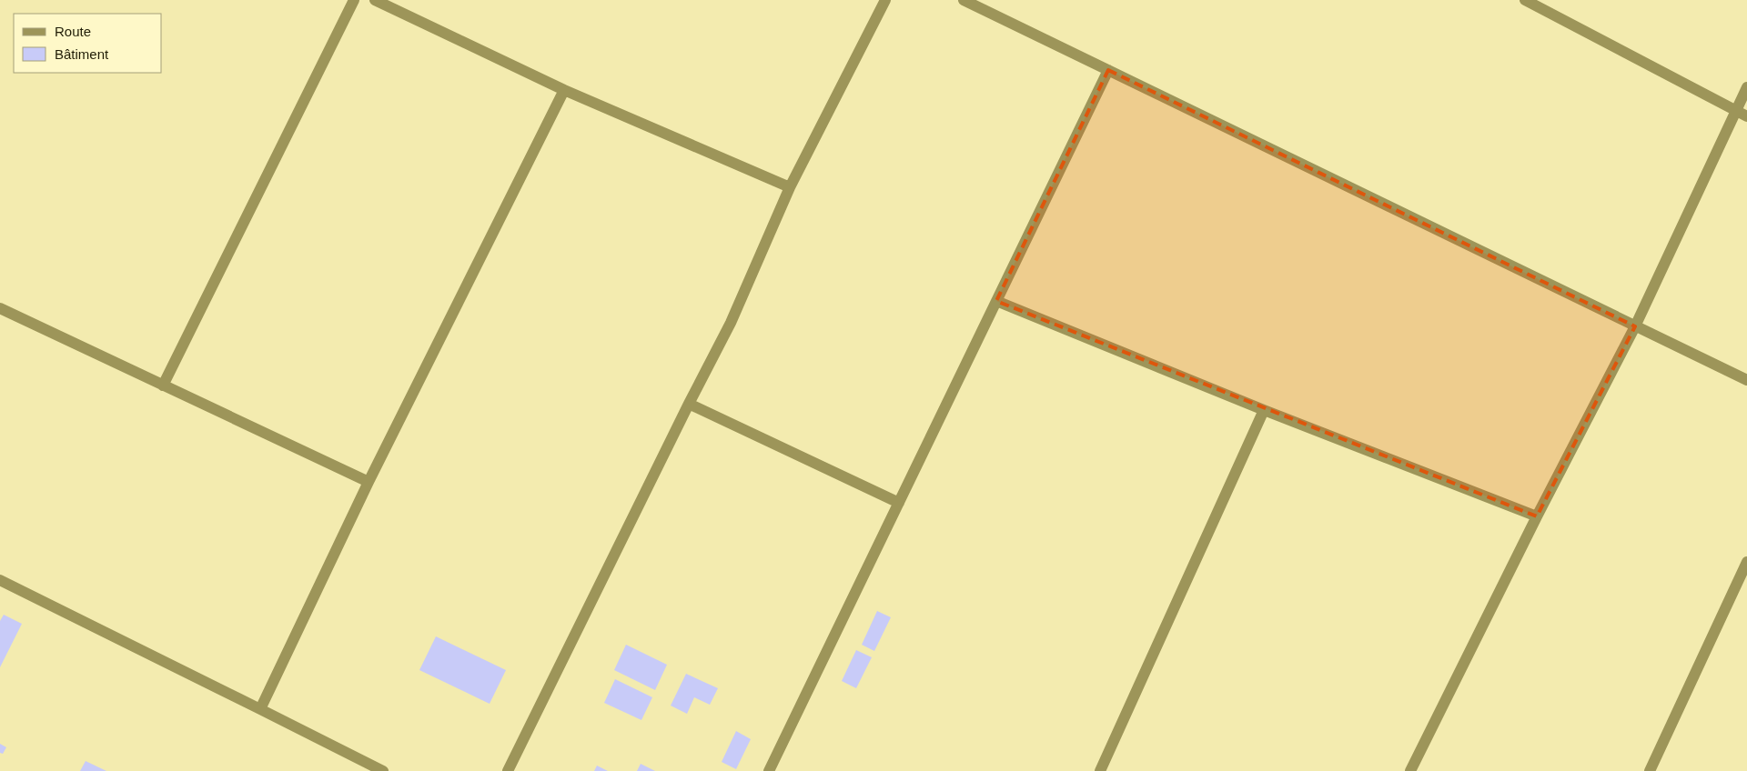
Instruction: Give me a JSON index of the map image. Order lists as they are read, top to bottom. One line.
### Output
{"legend":["Route","Bâtiment"]}
